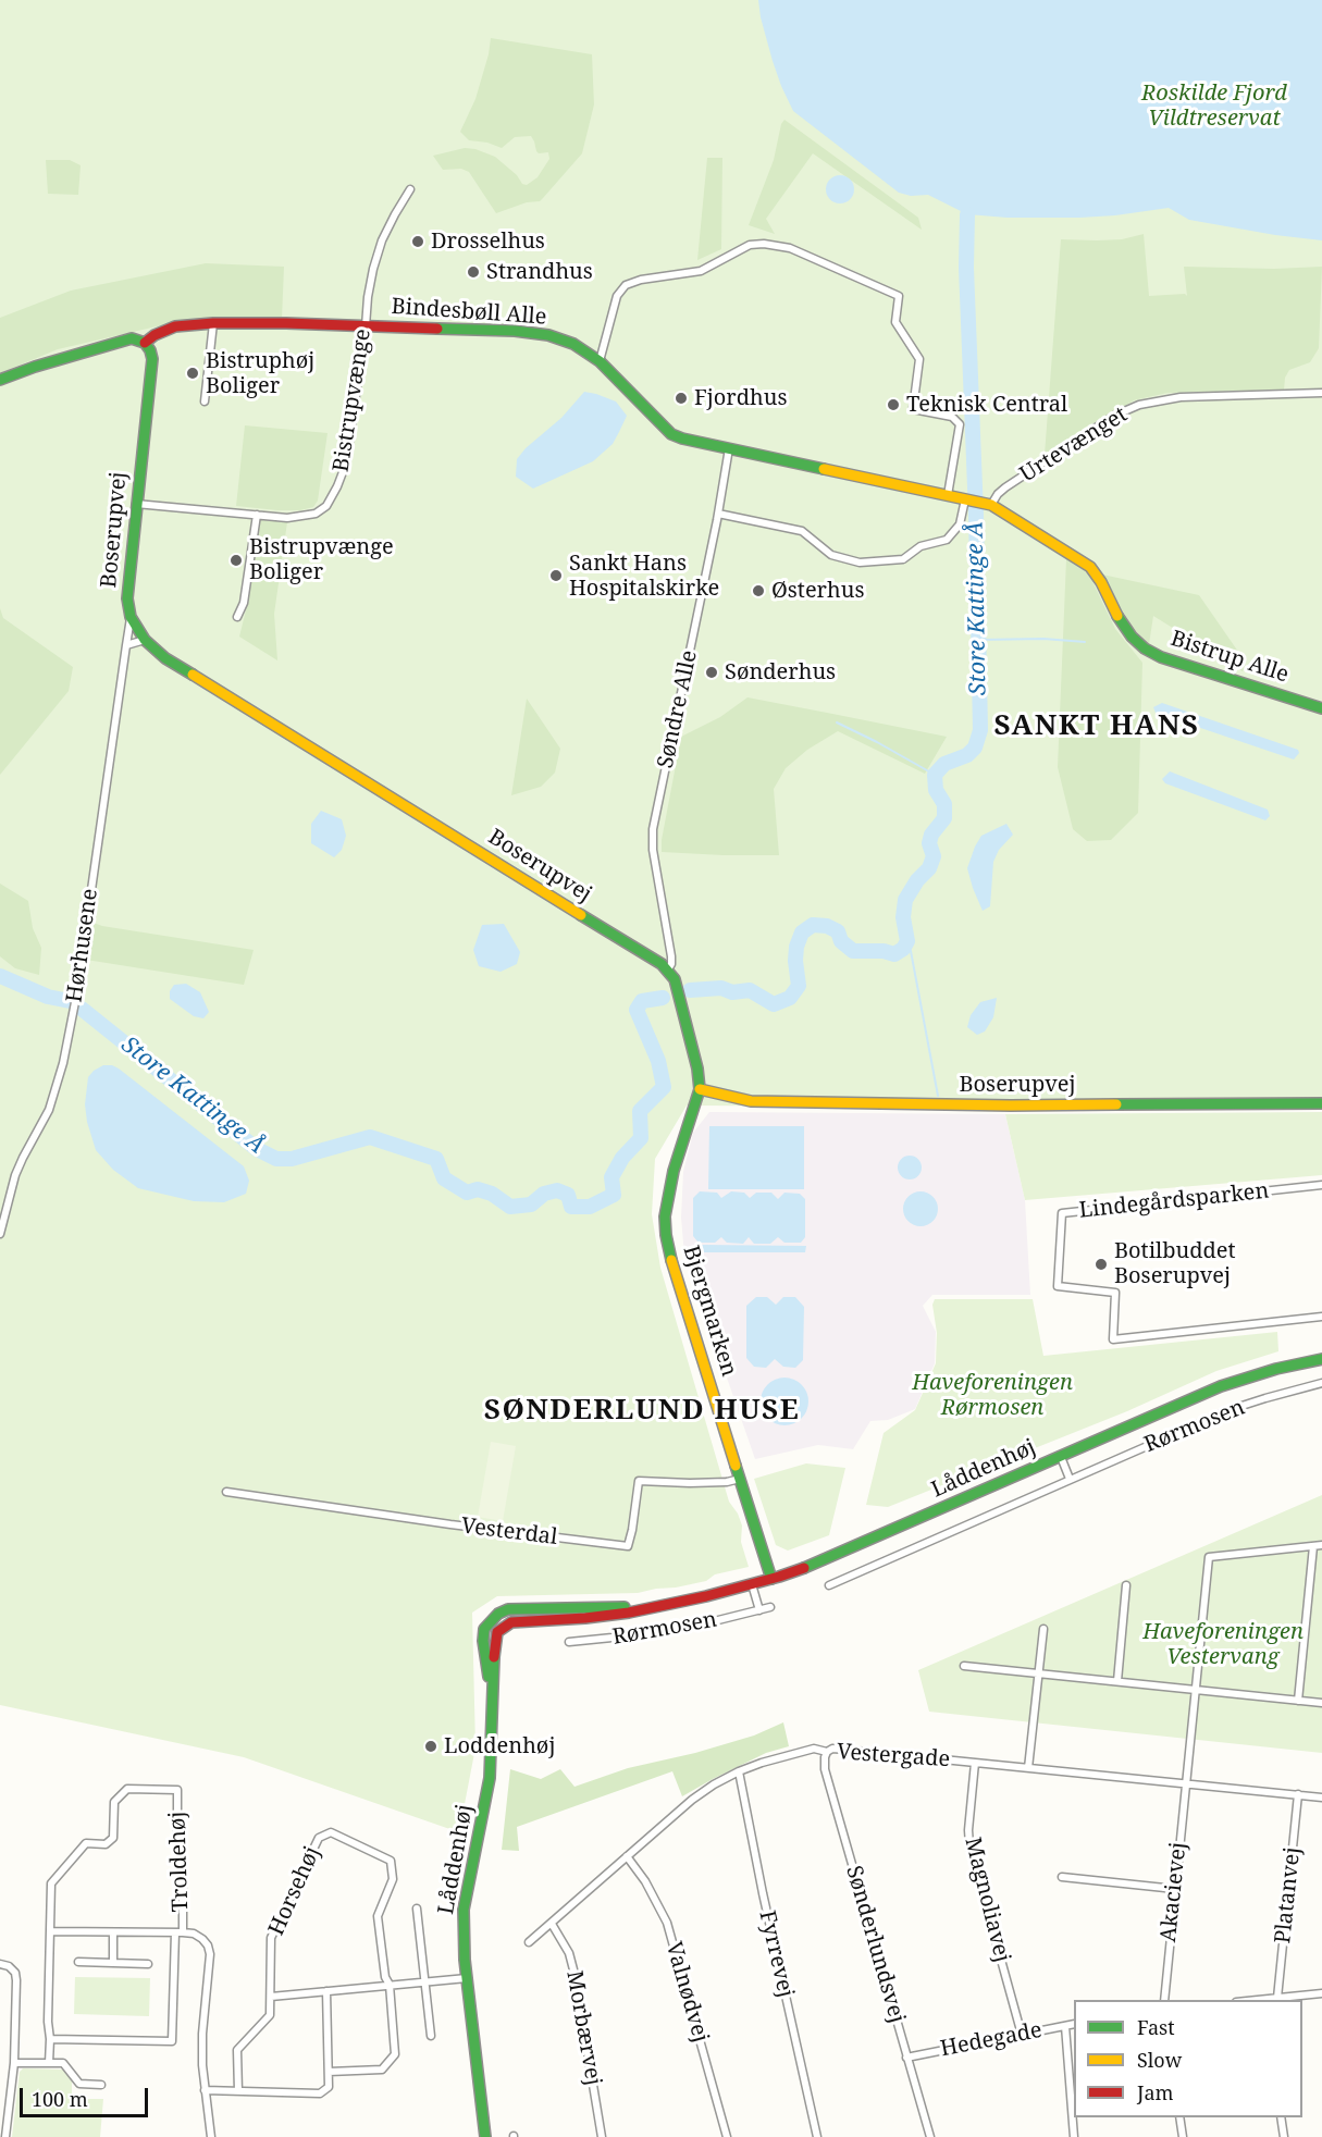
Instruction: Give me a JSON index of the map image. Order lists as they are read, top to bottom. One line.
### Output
{"streets":{"street":["Bindesbøll Alle","Bistrupvænge","Urtevænget","Boserupvej","Bistrup Alle","Søndre Alle","Hørhusene","Lindegårdsparken","Bjergmarken","Rørmosen","Låddenhøj","Vesterdal","Vestergade","Troldehøj","Horsehøj","Akacievej","Platanvej","Magnoliavej","Sønderlundsvej","Fyrrevej","Valnødvej","Morbærvej","Hedegade"]},"crossings":[["Bindesbøll Alle","Bistrupvænge"],["Bindesbøll Alle","Urtevænget"],["Bindesbøll Alle","Boserupvej"],["Bindesbøll Alle","Bistrup Alle"],["Bindesbøll Alle","Søndre Alle"],["Bistrupvænge","Boserupvej"],["Boserupvej","Søndre Alle"],["Boserupvej","Hørhusene"],["Boserupvej","Bjergmarken"],["Bjergmarken","Låddenhøj"],["Bjergmarken","Vesterdal"],["Vestergade","Akacievej"],["Vestergade","Platanvej"],["Vestergade","Magnoliavej"],["Vestergade","Sønderlundsvej"],["Vestergade","Fyrrevej"],["Vestergade","Valnødvej"],["Vestergade","Morbærvej"],["Magnoliavej","Hedegade"],["Sønderlundsvej","Hedegade"]],"districts":["SANKT HANS","SØNDERLUND HUSE"],"water":["Store Kattinge Å"],"parks":["Roskilde Fjord Vildtreservat","Haveforeningen Rørmosen","Haveforeningen Vestervang"],"places":["Drosselhus","Strandhus","Bistruphøj Boliger","Fjordhus","Teknisk Central","Bistrupvænge Boliger","Sankt Hans Hospitalskirke","Østerhus","Sønderhus","Botilbuddet Boserupvej","Loddenhøj"],"legend":["Fast","Slow","Jam"],"scale_bar":"100 m"}
